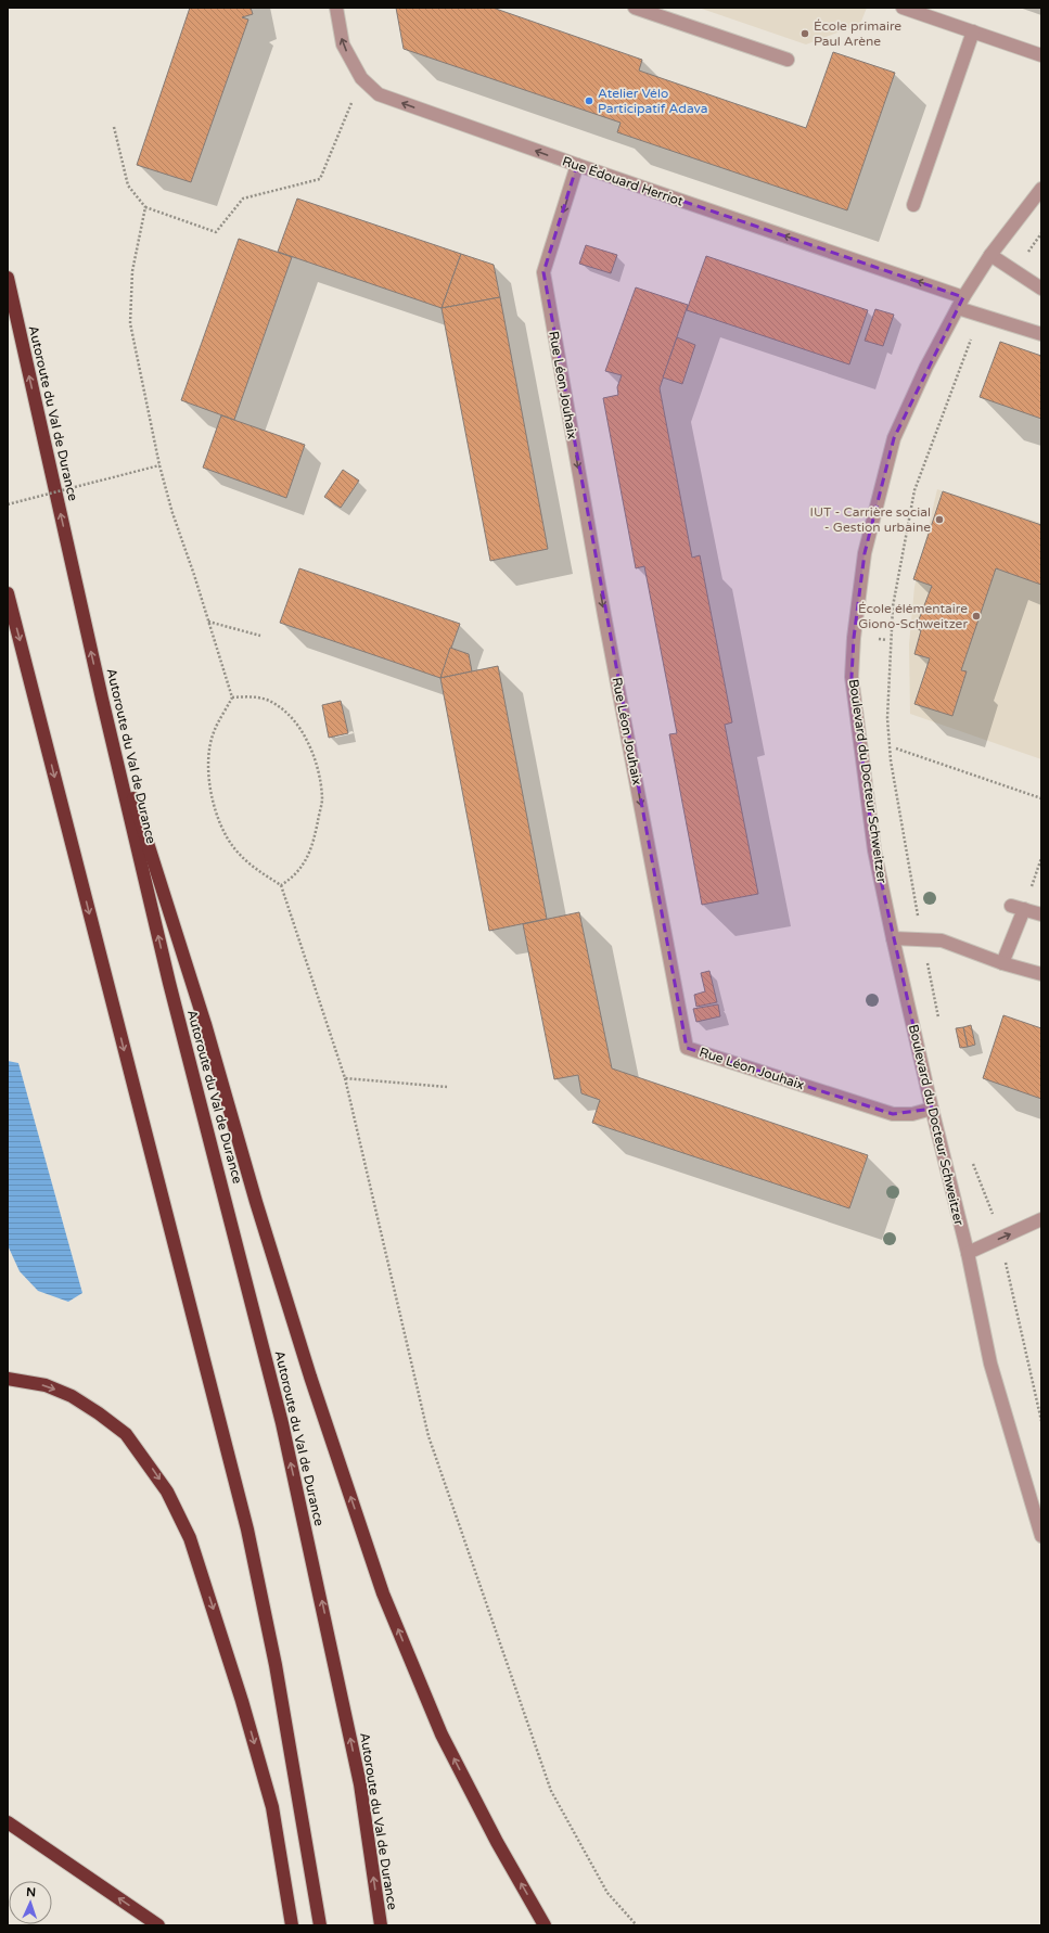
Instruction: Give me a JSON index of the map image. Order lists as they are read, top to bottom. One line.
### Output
{"streets":{"highway":["Autoroute du Val de Durance"],"street":["Rue Édouard Herriot","Rue Léon Jouhaix","Boulevard du Docteur Schweitzer"]},"crossings":[["Rue Édouard Herriot","Rue Léon Jouhaix"],["Rue Édouard Herriot","Boulevard du Docteur Schweitzer"],["Rue Léon Jouhaix","Boulevard du Docteur Schweitzer"]],"one_way":["Rue Édouard Herriot","Rue Léon Jouhaix"],"places":["École primaire Paul Arène","Atelier Vélo Participatif Adava","IUT - Carrière social - Gestion urbaine","École élémentaire Giono-Schweitzer"],"north":"top"}
